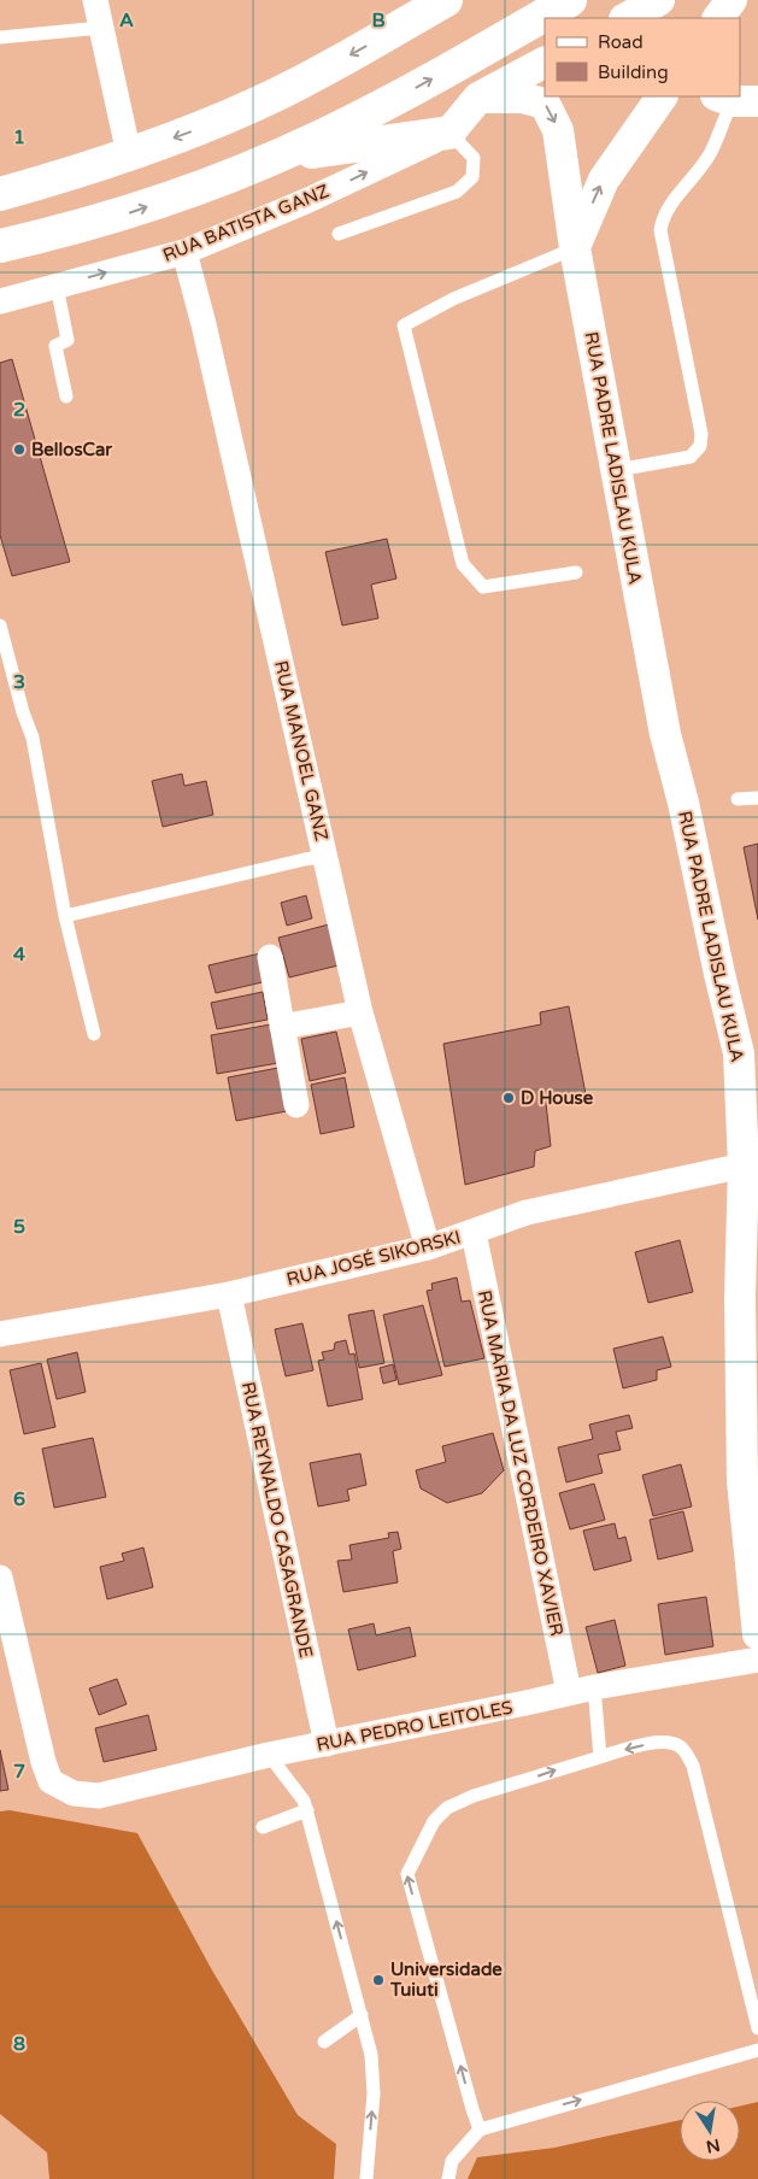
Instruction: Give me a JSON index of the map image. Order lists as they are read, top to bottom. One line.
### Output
{"streets":{"street":["RUA BATISTA GANZ","RUA PADRE LADISLAU KULA","RUA MANOEL GANZ","RUA JOSÉ SIKORSKI","RUA MARIA DA LUZ CORDEIRO XAVIER","RUA REYNALDO CASAGRANDE","RUA PEDRO LEITOLES"]},"crossings":[["RUA BATISTA GANZ","RUA MANOEL GANZ"],["RUA PADRE LADISLAU KULA","RUA JOSÉ SIKORSKI"],["RUA MANOEL GANZ","RUA JOSÉ SIKORSKI"],["RUA JOSÉ SIKORSKI","RUA MARIA DA LUZ CORDEIRO XAVIER"],["RUA JOSÉ SIKORSKI","RUA REYNALDO CASAGRANDE"],["RUA MARIA DA LUZ CORDEIRO XAVIER","RUA PEDRO LEITOLES"],["RUA REYNALDO CASAGRANDE","RUA PEDRO LEITOLES"]],"one_way":["RUA BATISTA GANZ"],"places":["BellosCar","D House","Universidade Tuiuti"],"legend":["Road","Building"],"north":"bottom","grid":{"columns":["A","B"],"rows":["1","2","3","4","5","6","7","8"]}}
